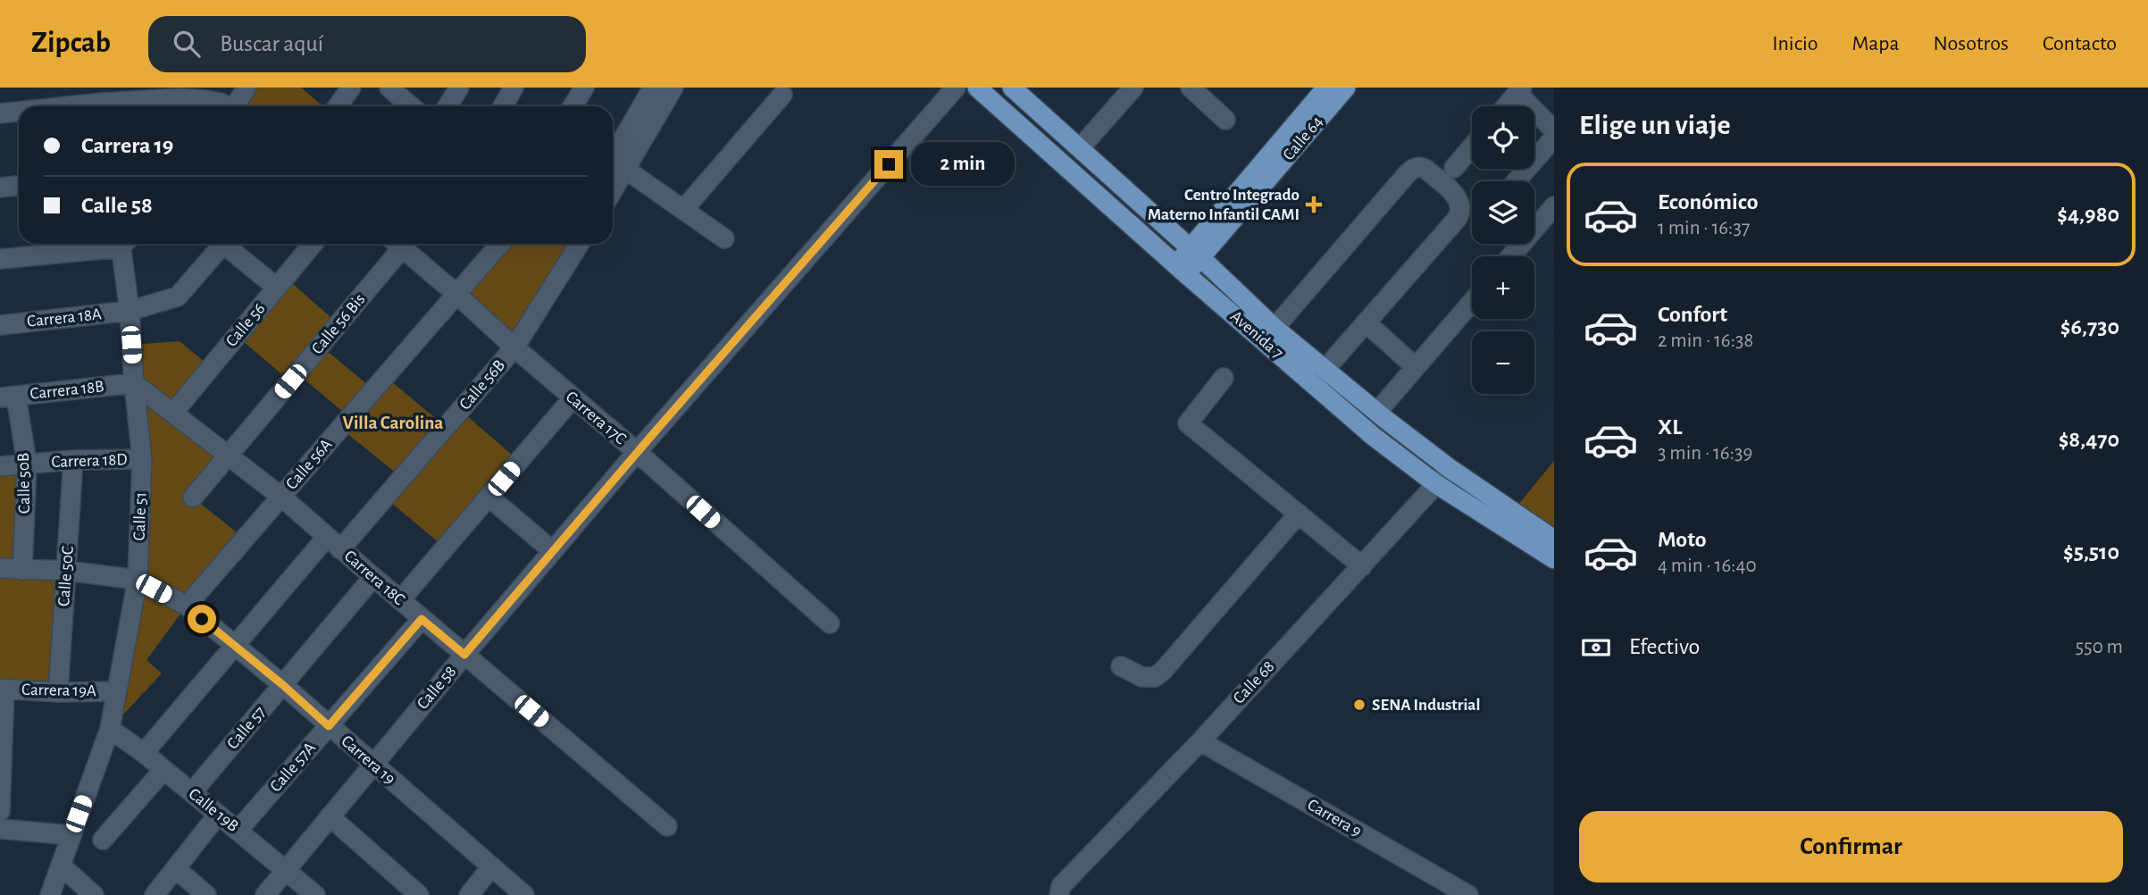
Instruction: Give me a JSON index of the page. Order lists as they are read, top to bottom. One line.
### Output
{"streets":{"main road":["Calle 64","Avenida 7"],"street":["Carrera 18A","Calle 56 Bis","Calle 56","Calle 56B","Carrera 18B","Carrera 17C","Carrera 18D","Calle 56A","Calle 50B","Calle 51","Calle 50C","Carrera 18C","Calle 68","Calle 58","Carrera 19A","Calle 57","Carrera 19","Calle 57A","Calle 19B","Carrera 9"]},"crossings":[["Calle 64","Avenida 7"],["Carrera 18A","Calle 51"],["Calle 56 Bis","Carrera 18C"],["Calle 56","Carrera 18C"],["Avenida 7","Calle 68"],["Calle 56B","Carrera 17C"],["Calle 56B","Carrera 18C"],["Calle 56B","Carrera 19"],["Calle 56B","Calle 19B"],["Carrera 18B","Calle 50B"],["Carrera 18B","Calle 51"],["Carrera 18B","Carrera 18C"],["Carrera 17C","Calle 56A"],["Carrera 17C","Calle 58"],["Carrera 18D","Calle 50B"],["Carrera 18D","Calle 51"],["Carrera 18D","Calle 50C"],["Calle 56A","Carrera 18C"],["Calle 56A","Carrera 19"],["Calle 50B","Carrera 19"],["Calle 51","Carrera 18C"],["Calle 51","Carrera 19A"],["Calle 51","Carrera 19"],["Calle 51","Calle 19B"],["Calle 50C","Carrera 19A"],["Calle 50C","Carrera 19"],["Carrera 18C","Calle 58"],["Carrera 18C","Calle 57"],["Carrera 18C","Calle 57A"],["Calle 68","Carrera 9"],["Calle 58","Carrera 19"],["Calle 58","Calle 19B"],["Calle 57","Carrera 19"],["Calle 57","Calle 19B"],["Carrera 19","Calle 57A"],["Calle 57A","Calle 19B"]],"districts":["Villa Carolina"],"places":{"health":["Centro Integrado Materno Infantil CAMI"],"other":["SENA Industrial"]},"page":{"header":"Zipcab","search":"Buscar aquí","nav":["Inicio","Mapa","Nosotros","Contacto"],"heading":"Elige un viaje","map_buttons":["+","−"],"banner":["Carrera 19","Calle 58"],"bubble":"2 min","list":[{"name":"Económico","note":"1 min · 16:37","value":"$4,980"},{"name":"Confort","note":"2 min · 16:38","value":"$6,730"},{"name":"XL","note":"3 min · 16:39","value":"$8,470"},{"name":"Moto","note":"4 min · 16:40","value":"$5,510"}],"pay":["Efectivo","550 m"],"buttons":"Confirmar"}}
